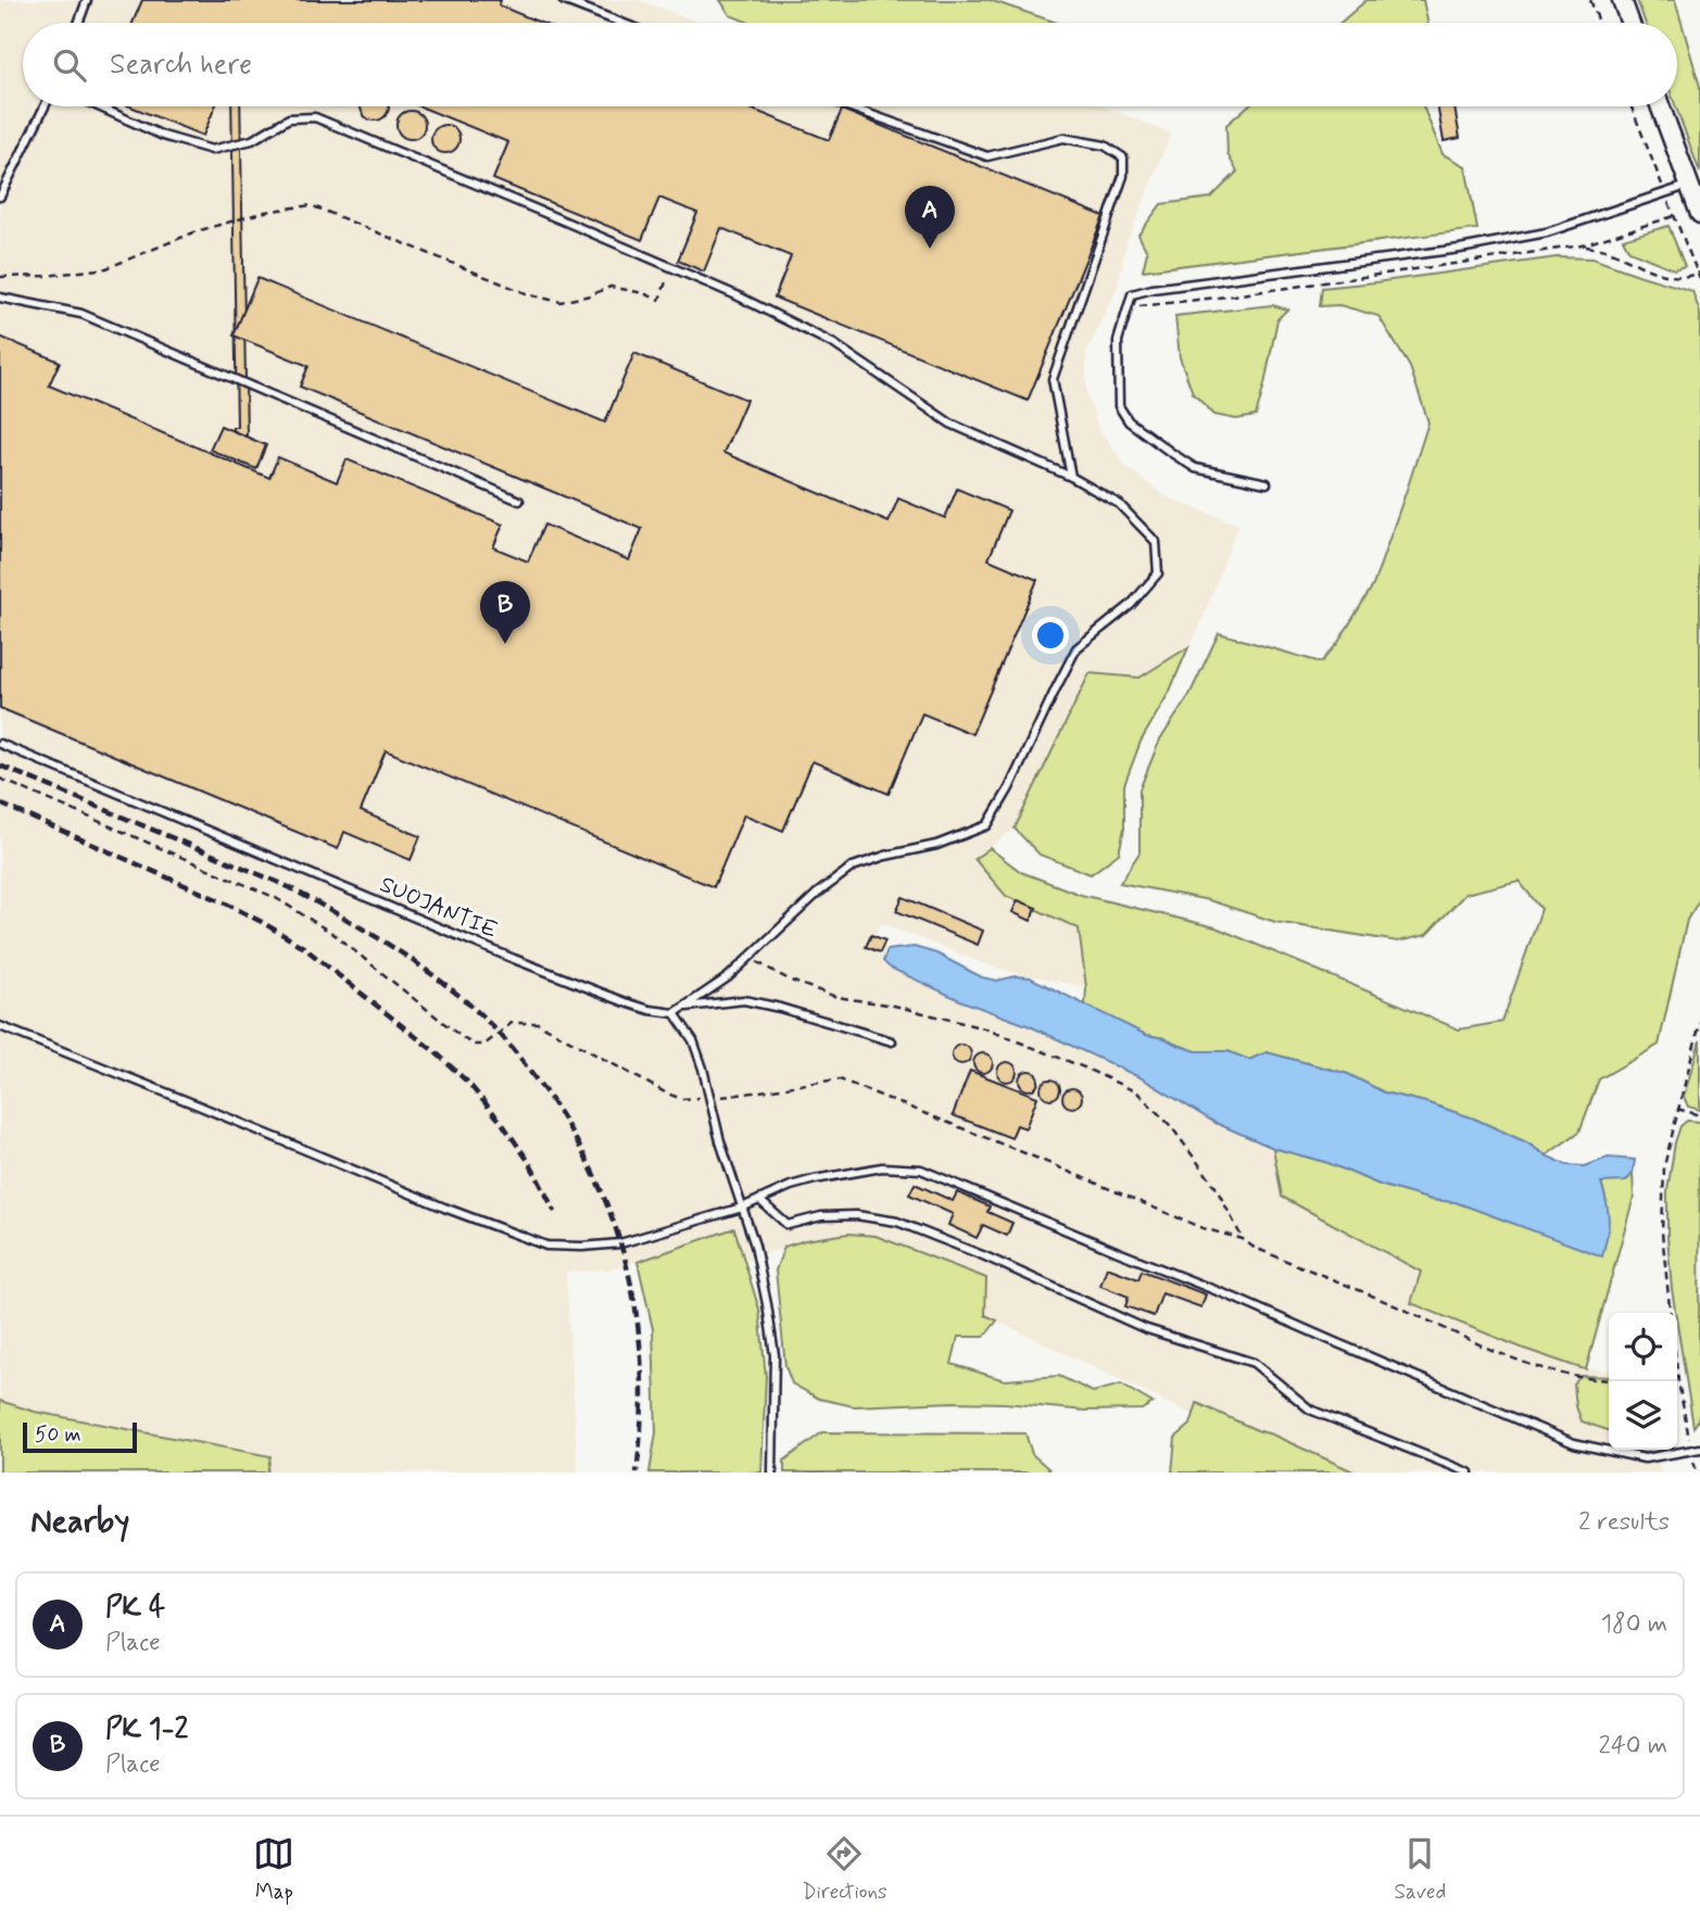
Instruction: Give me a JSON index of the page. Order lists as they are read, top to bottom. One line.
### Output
{"streets":{"lane":["SUOJANTIE"]},"scale_bar":"50 m","page":{"search":"Search here","pins":["A","B"],"scale":"50 m","heading":["Nearby","2 results"],"list":[{"mark":"A","name":"PK 4","note":"Place","value":"180 m"},{"mark":"B","name":"PK 1-2","note":"Place","value":"240 m"}],"nav":["Map","Directions","Saved"]}}
